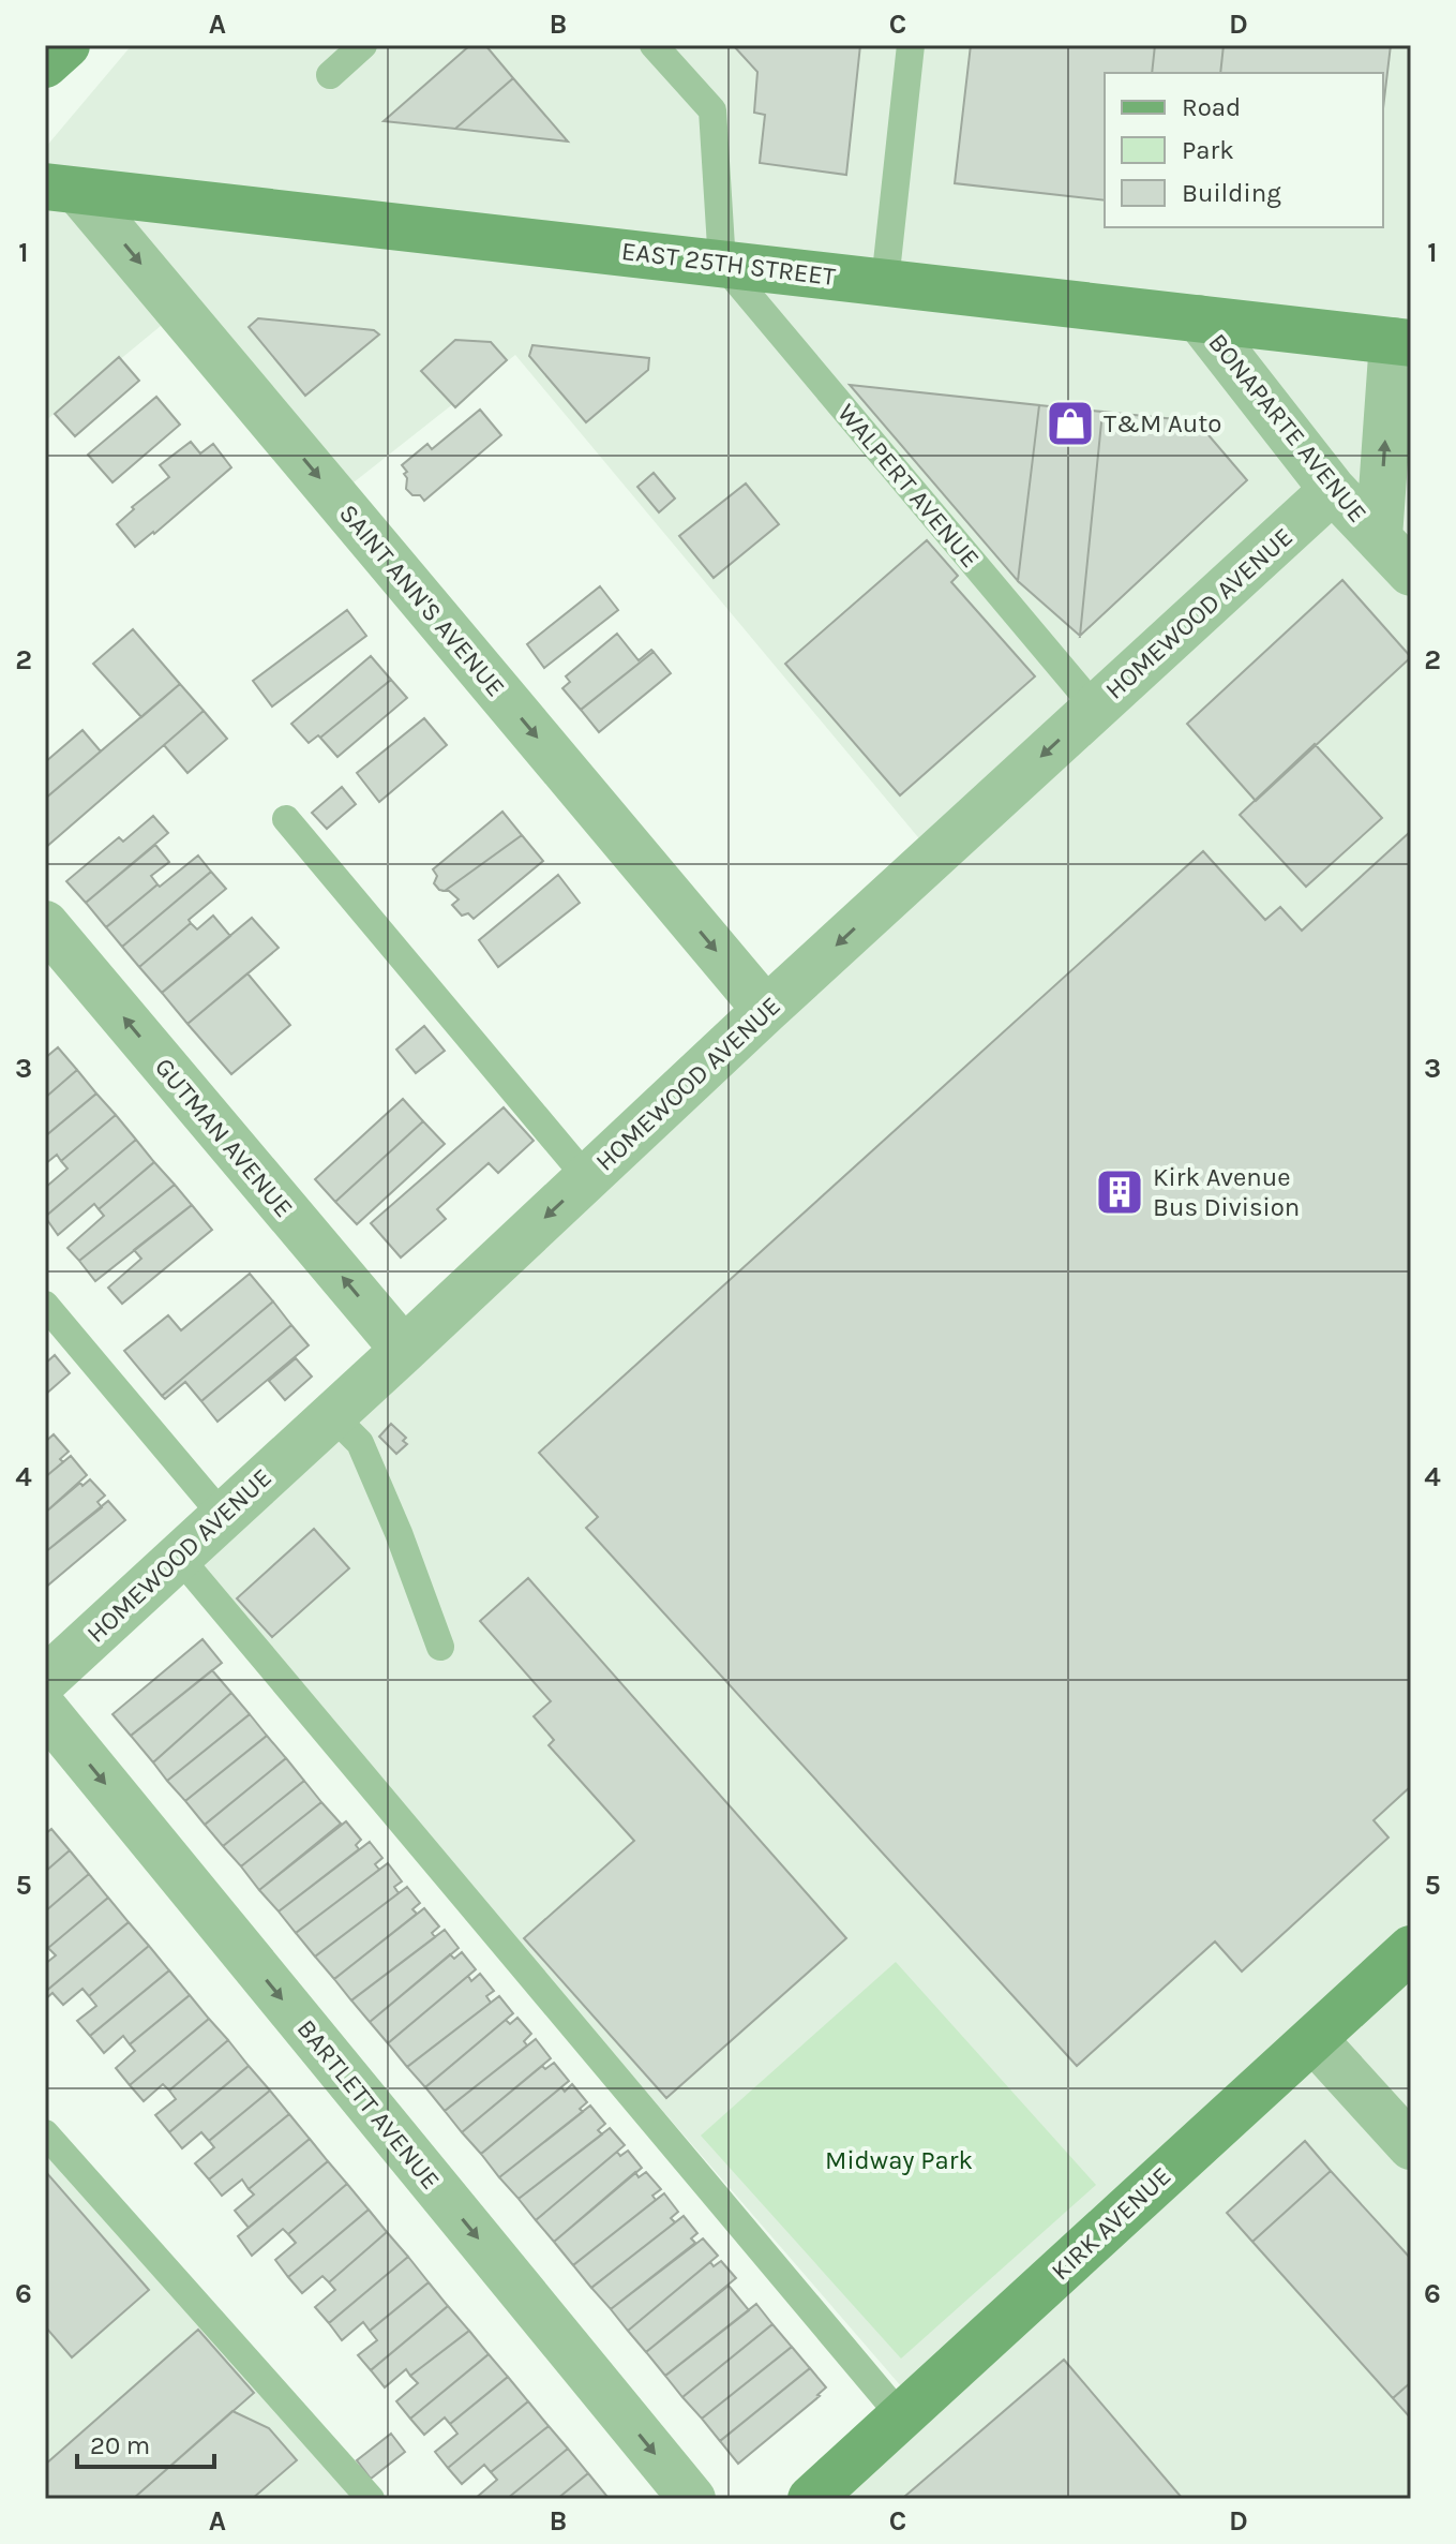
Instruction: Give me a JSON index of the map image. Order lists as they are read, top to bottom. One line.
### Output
{"streets":{"main road":["EAST 25TH STREET","KIRK AVENUE"],"street":["BONAPARTE AVENUE","SAINT ANN'S AVENUE","HOMEWOOD AVENUE","GUTMAN AVENUE","BARTLETT AVENUE"],"lane":["WALPERT AVENUE"]},"crossings":[["EAST 25TH STREET","BONAPARTE AVENUE"],["EAST 25TH STREET","WALPERT AVENUE"],["EAST 25TH STREET","SAINT ANN'S AVENUE"],["BONAPARTE AVENUE","HOMEWOOD AVENUE"],["WALPERT AVENUE","HOMEWOOD AVENUE"],["SAINT ANN'S AVENUE","HOMEWOOD AVENUE"],["HOMEWOOD AVENUE","GUTMAN AVENUE"]],"one_way":["BONAPARTE AVENUE","SAINT ANN'S AVENUE","HOMEWOOD AVENUE","GUTMAN AVENUE","BARTLETT AVENUE"],"parks":["Midway Park"],"places":{"shop":["T&M Auto"],"building":["Kirk Avenue Bus Division"]},"legend":["Road","Park","Building"],"scale_bar":"20 m","grid":{"columns":["A","B","C","D"],"rows":["1","2","3","4","5","6"]}}
